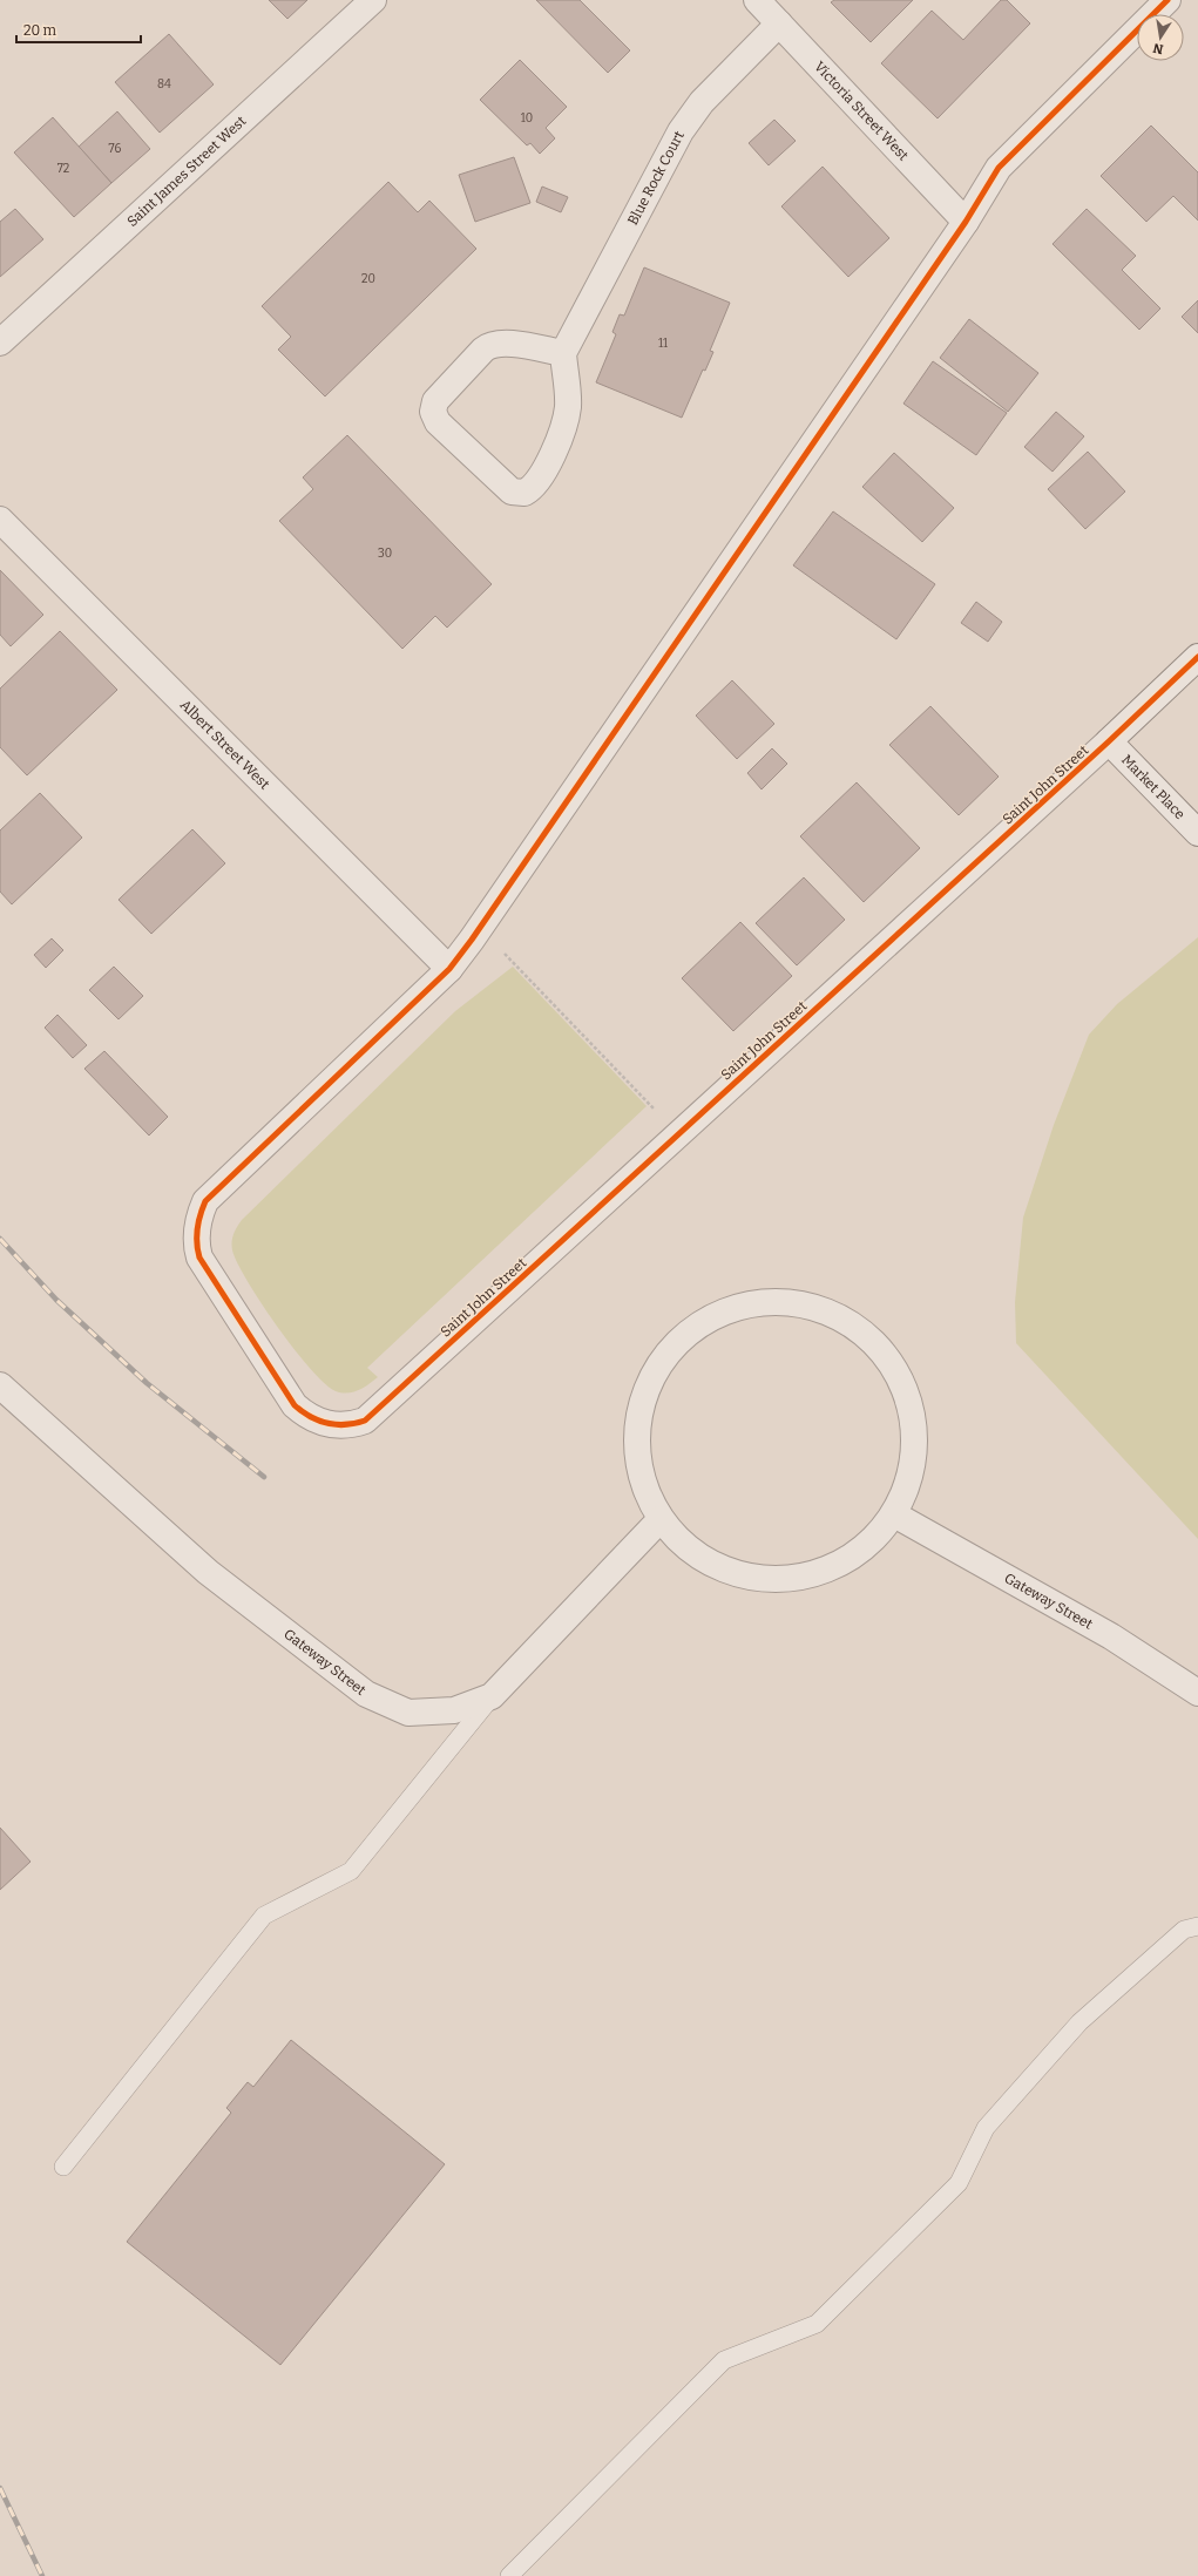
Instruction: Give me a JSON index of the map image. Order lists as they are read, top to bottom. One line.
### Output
{"streets":{"street":["Victoria Street West","Saint James Street West","Blue Rock Court","Albert Street West","Saint John Street","Market Place","Gateway Street"]},"crossings":[["Victoria Street West","Blue Rock Court"],["Albert Street West","Saint John Street"],["Saint John Street","Market Place"]],"house_numbers":["84","10","76","72","20","11","30"],"scale_bar":"20 m","north":"bottom"}
